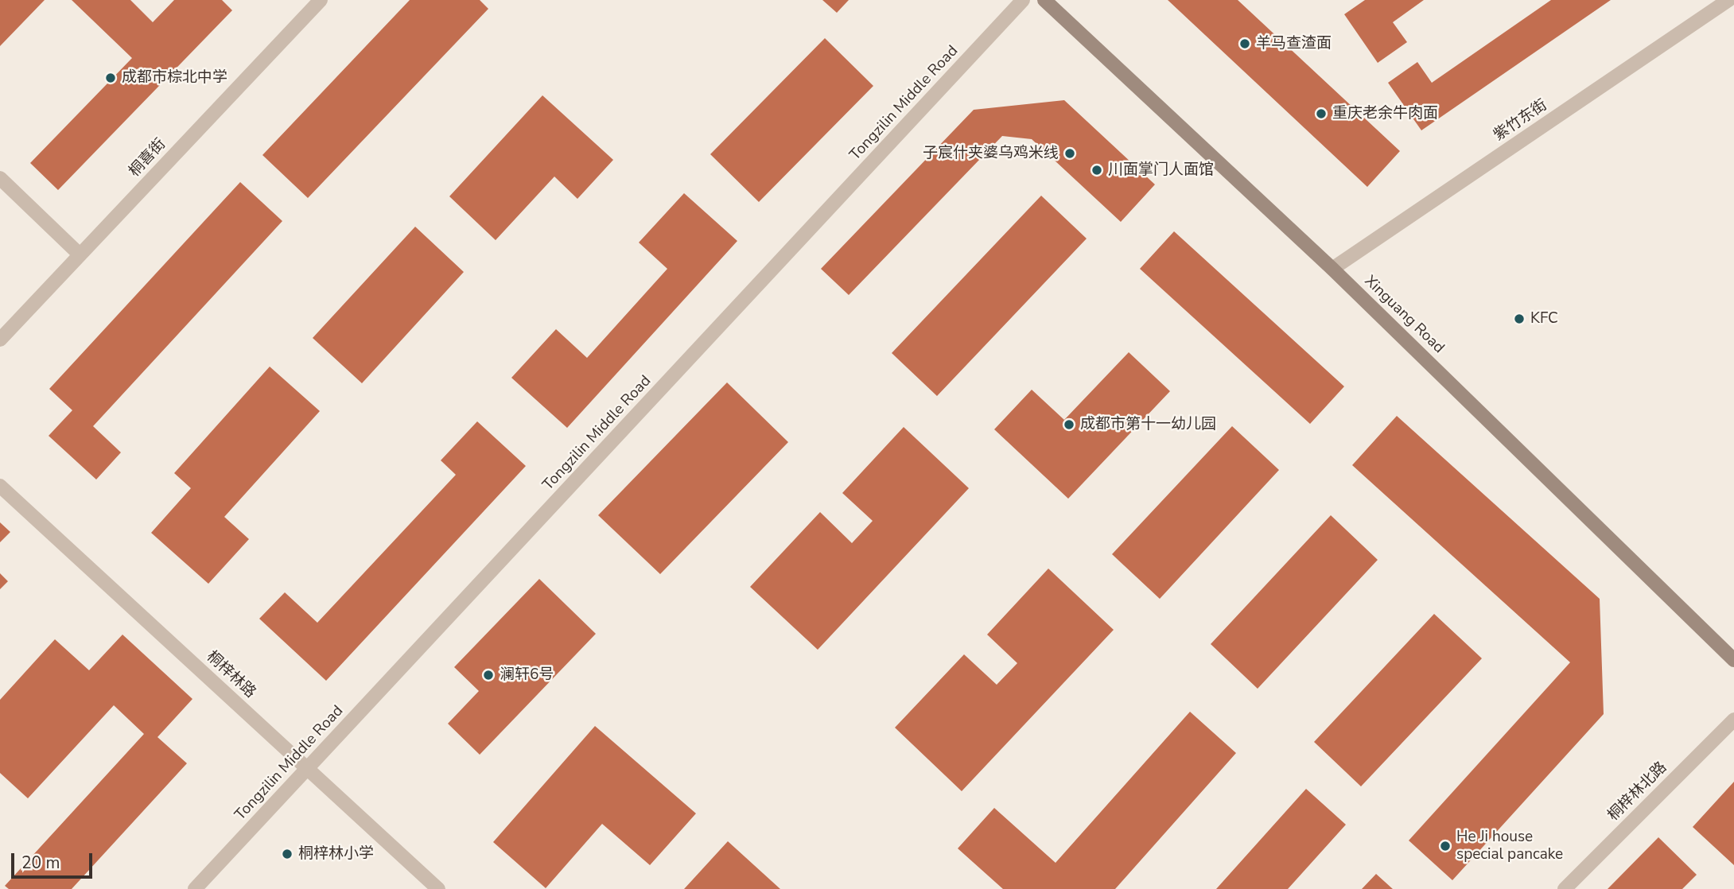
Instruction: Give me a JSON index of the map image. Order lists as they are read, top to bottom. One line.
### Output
{"streets":{"main road":["Xinguang Road"],"street":["Tongzilin Middle Road","紫竹东街","桐喜街","桐梓林路","桐梓林北路"]},"crossings":[["Tongzilin Middle Road","桐梓林路"],["紫竹东街","Xinguang Road"]],"places":["羊马查渣面","成都市棕北中学","重庆老余牛肉面","子宸什夹婆乌鸡米线","川面掌门人面馆","KFC","成都市第十一幼儿园","澜轩6号","He Ji house special pancake","桐梓林小学"],"scale_bar":"20 m"}
